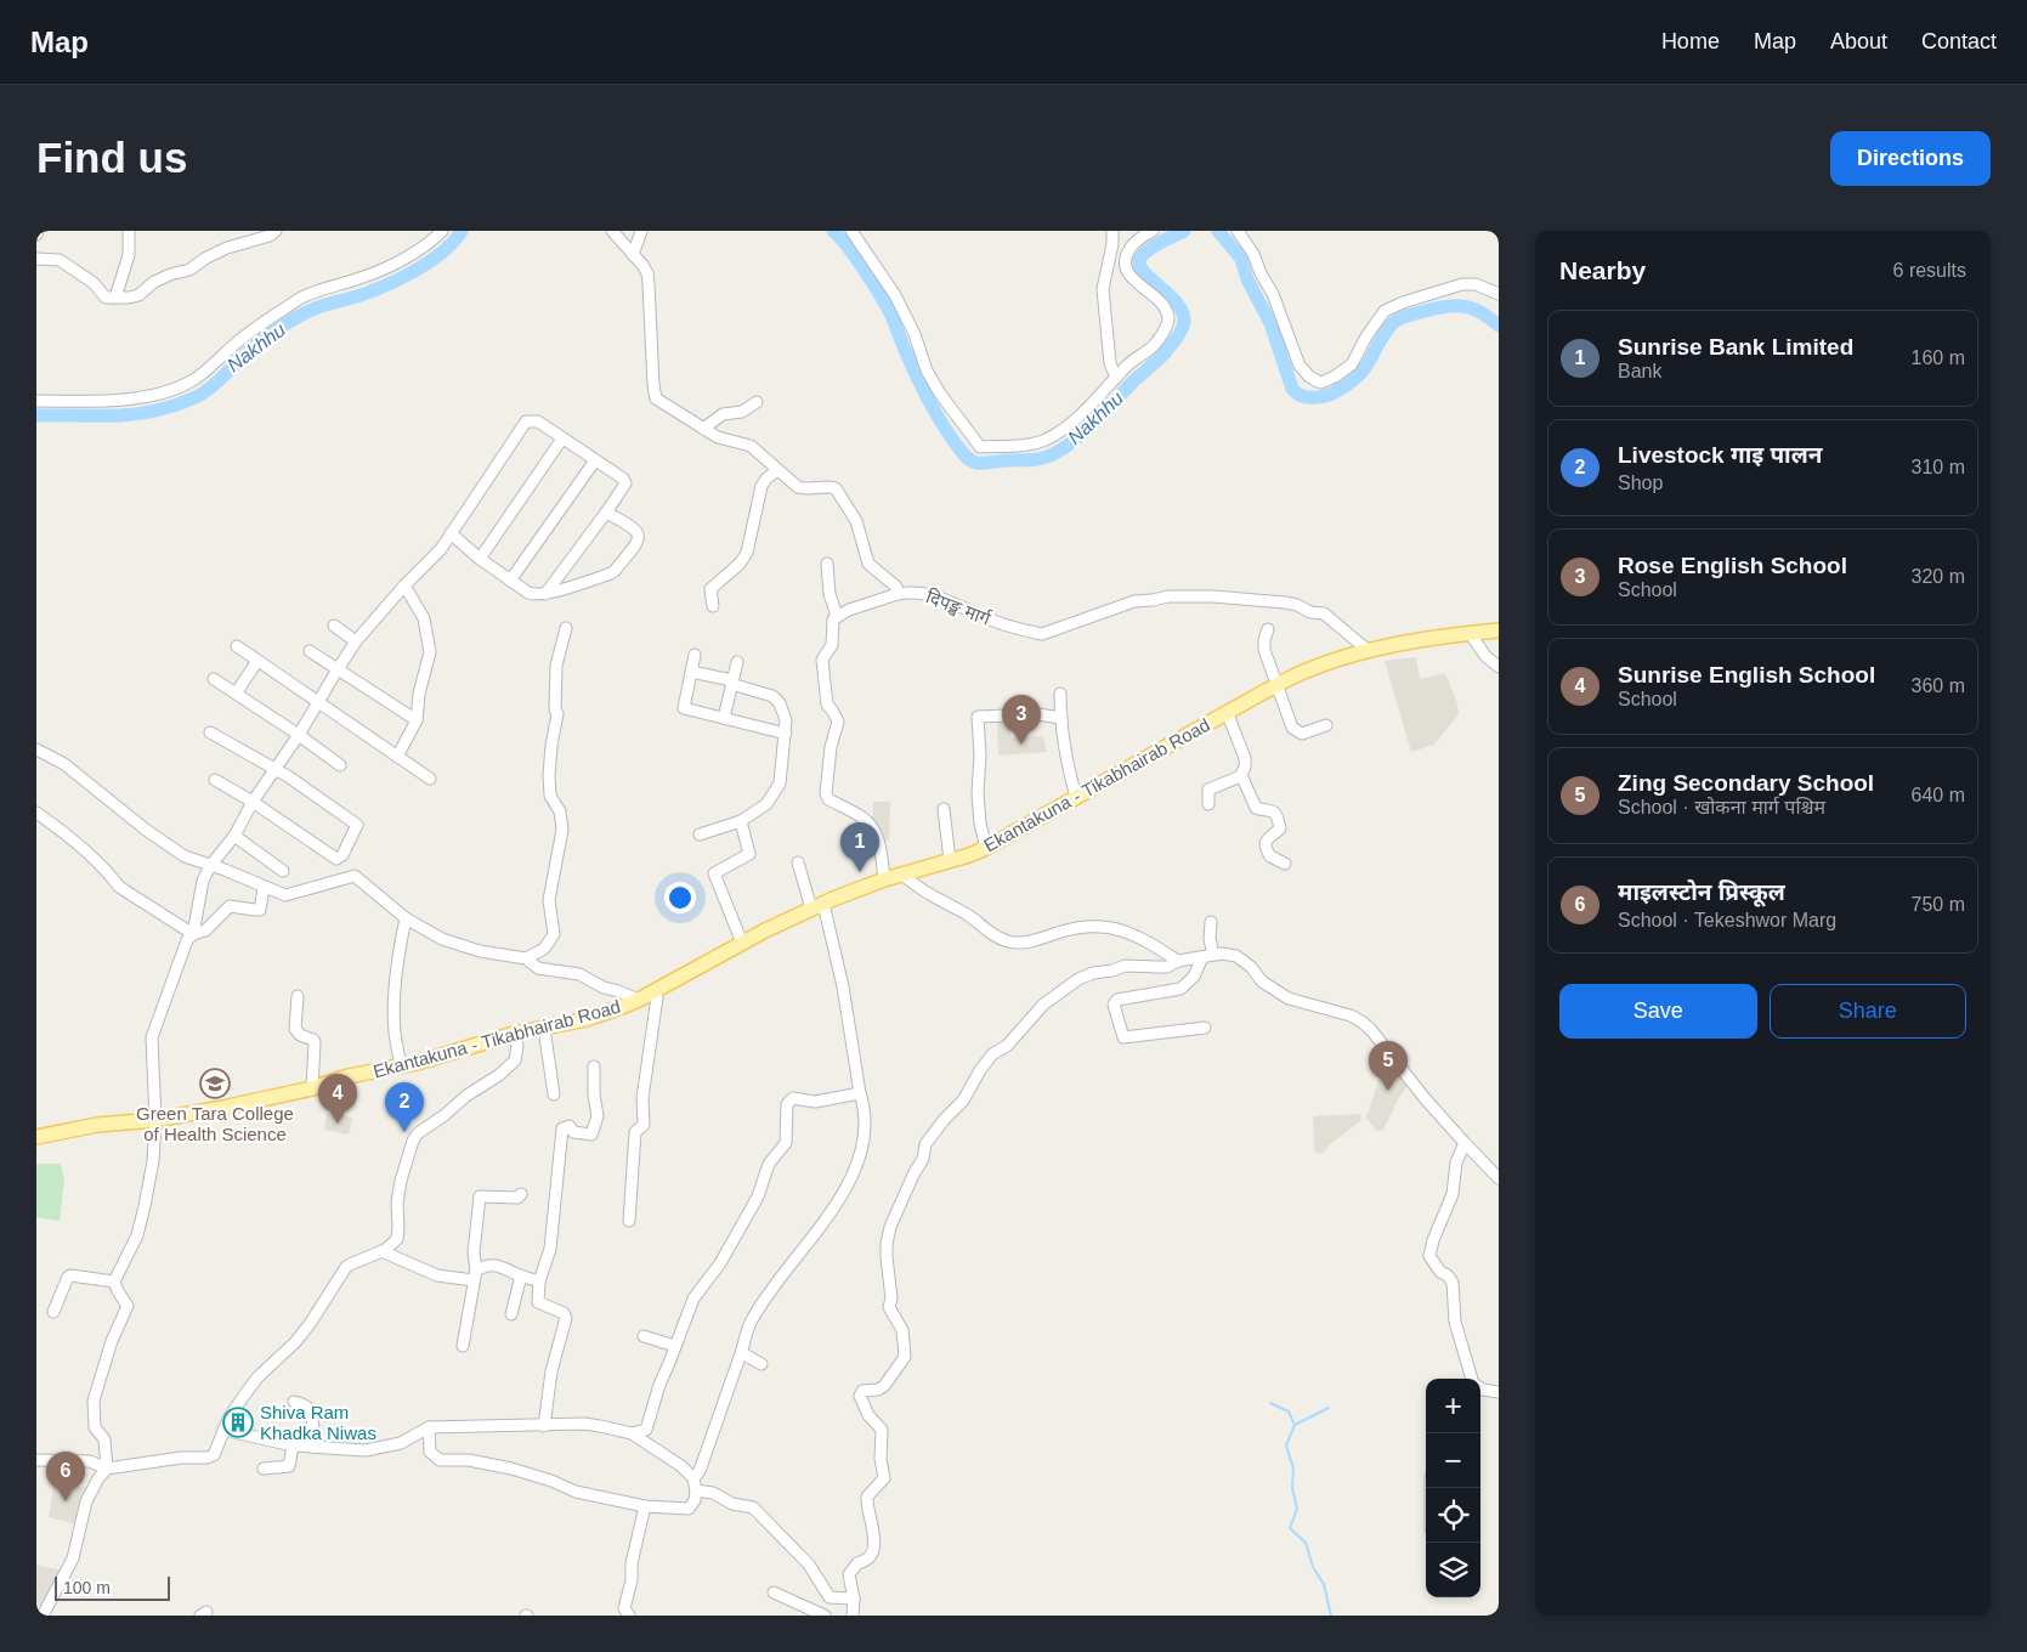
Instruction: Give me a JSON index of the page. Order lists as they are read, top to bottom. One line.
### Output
{"streets":{"main road":["Ekantakuna - Tikabhairab Road"],"street":["दिपङ्ख मार्ग"]},"crossings":[["दिपङ्ख मार्ग","Ekantakuna - Tikabhairab Road"]],"water":["Nakhhu"],"places":{"school or university":["Green Tara College of Health Science"],"building":["Shiva Ram Khadka Niwas"]},"scale_bar":"100 m","page":{"header":"Map","nav":["Home","Map","About","Contact"],"buttons":["Directions",["Save","Share"]],"title":"Find us","heading":["Nearby","6 results"],"list":[{"mark":"1","name":"Sunrise Bank Limited","note":"Bank","value":"160 m"},{"mark":"2","name":"Livestock गाइ पालन","note":"Shop","value":"310 m"},{"mark":"3","name":"Rose English School","note":"School","value":"320 m"},{"mark":"4","name":"Sunrise English School","note":"School","value":"360 m"},{"mark":"5","name":"Zing Secondary School","note":"School · खोकना मार्ग पश्चिम","value":"640 m"},{"mark":"6","name":"माइलस्टोन प्रिस्कूल","note":"School · Tekeshwor Marg","value":"750 m"}],"pins":["3","1","5","4","2","6"],"map_buttons":["+","−"],"scale":"100 m"}}
